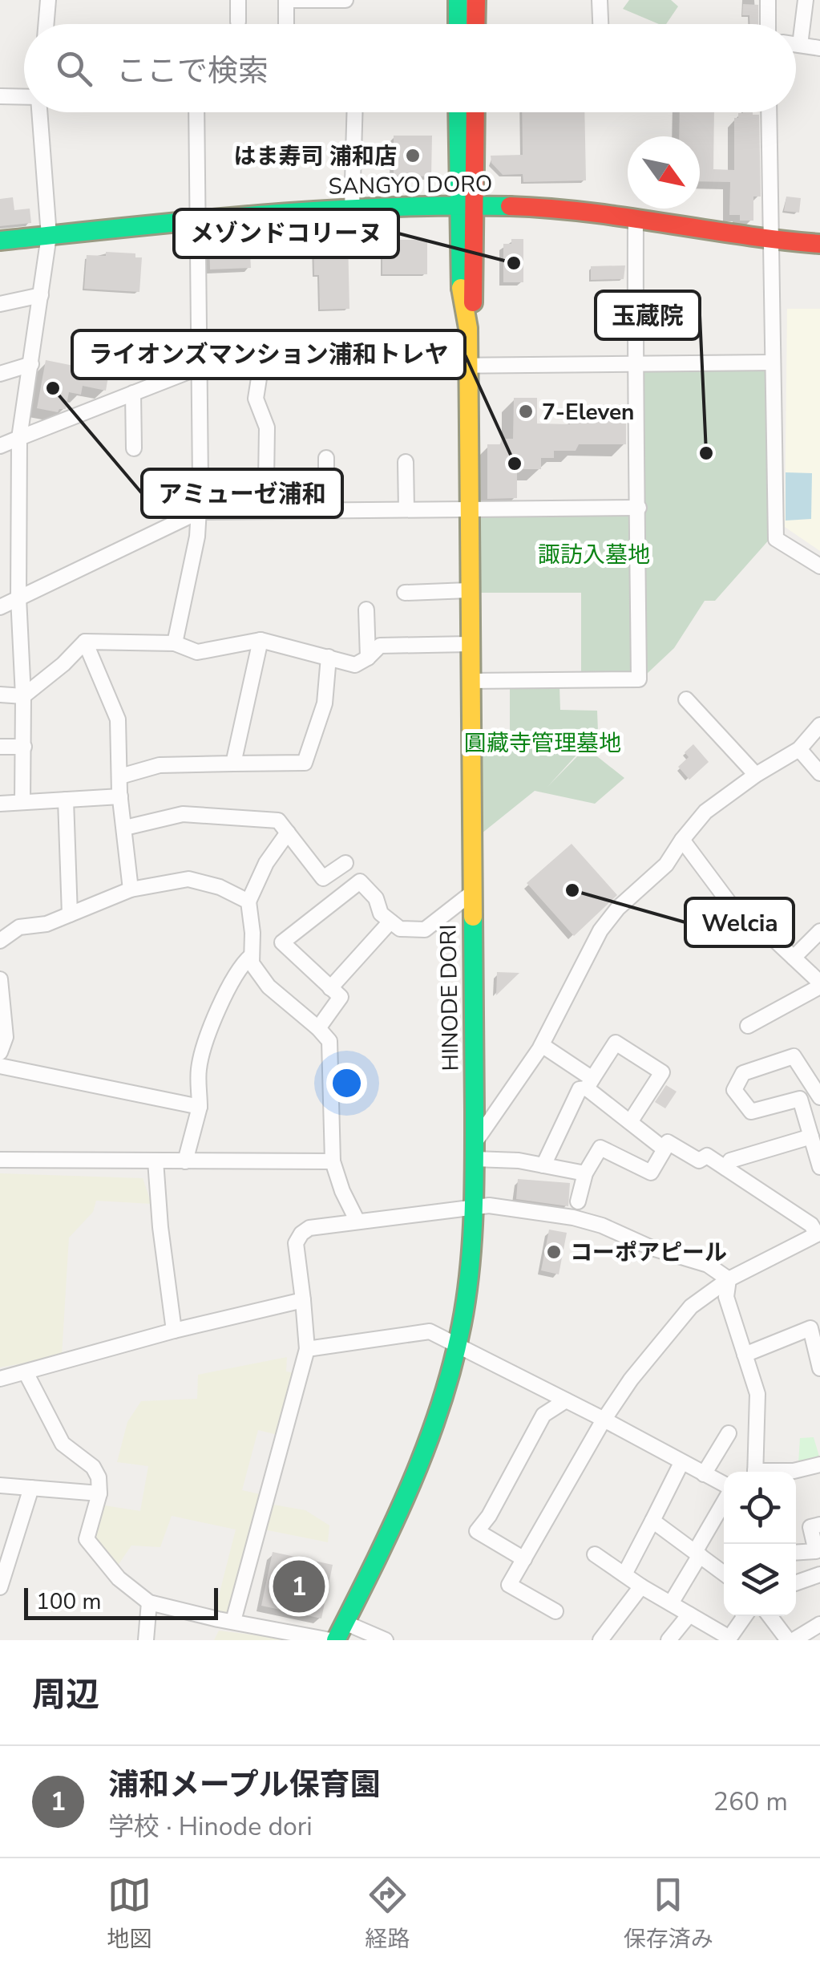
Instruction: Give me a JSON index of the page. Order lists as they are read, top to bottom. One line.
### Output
{"streets":{"street":["SANGYO DORO","HINODE DORI"]},"crossings":[["SANGYO DORO","HINODE DORI"]],"parks":["諏訪入墓地","圓藏寺管理墓地"],"places":["はま寿司 浦和店","メゾンドコリーヌ","アミューゼ浦和","7-Eleven","玉蔵院","ライオンズマンション浦和トレヤ","Welcia","コーポアピール"],"scale_bar":"100 m","north":"bottom right","page":{"search":"ここで検索","pins":"1","scale":"100 m","heading":"周辺","list":[{"mark":"1","name":"浦和メープル保育園","note":"学校 · Hinode dori","value":"260 m"}],"nav":["地図","経路","保存済み"]}}
